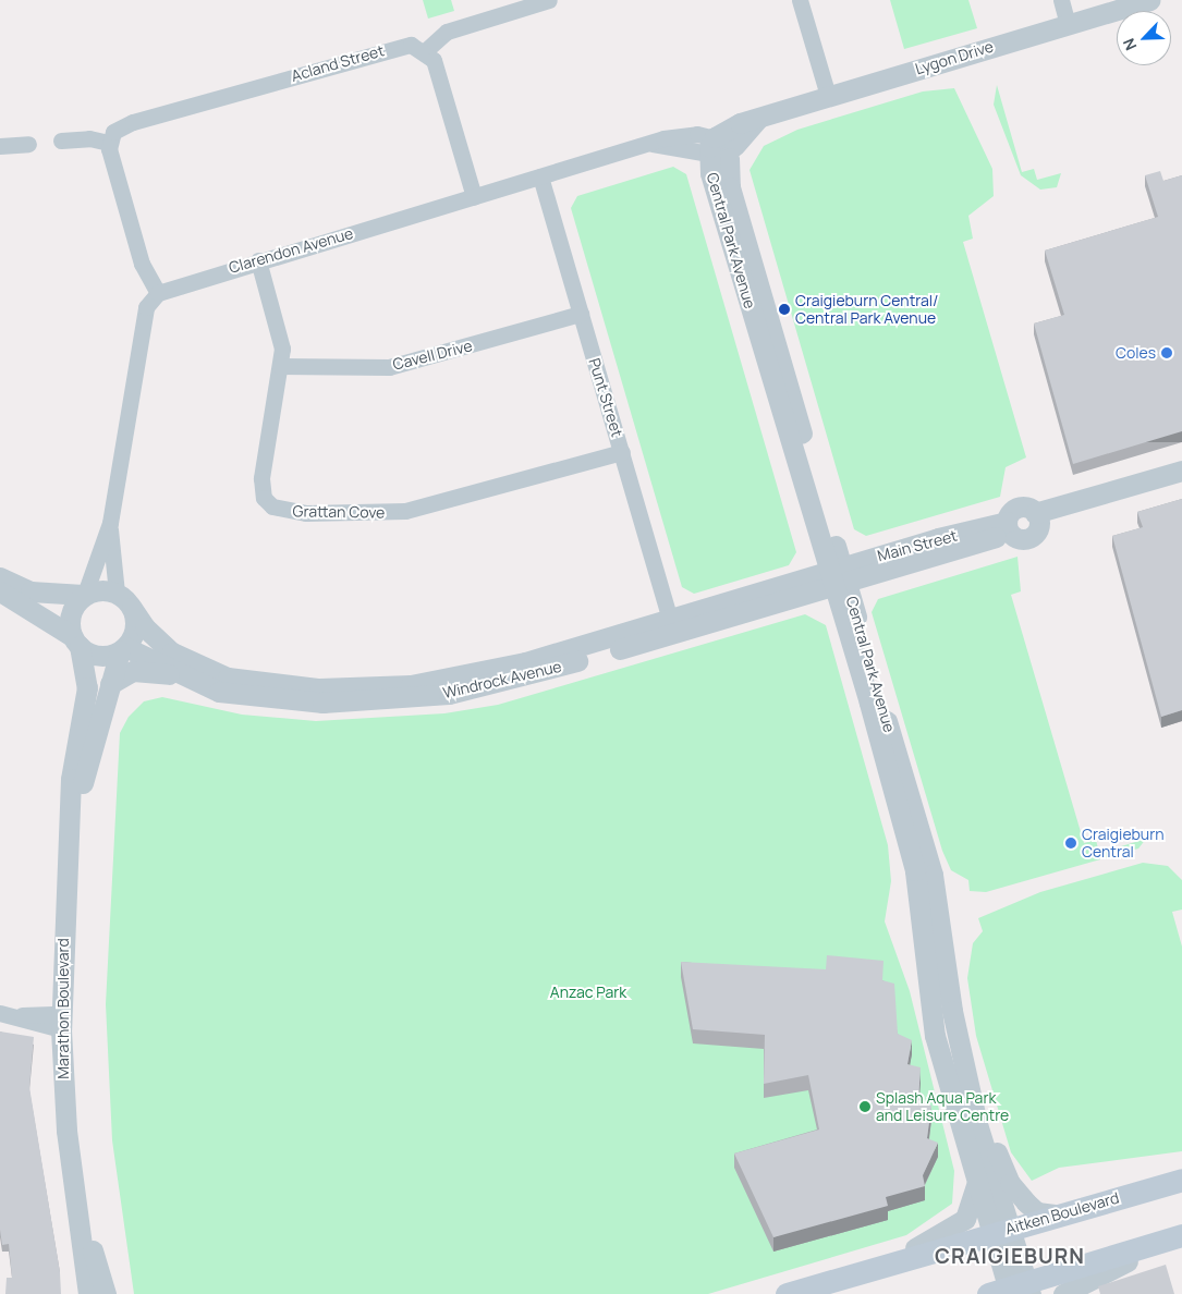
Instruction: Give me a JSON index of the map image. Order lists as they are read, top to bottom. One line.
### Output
{"streets":{"main road":["Aitken Boulevard"],"street":["Lygon Drive","Acland Street","Central Park Avenue","Clarendon Avenue","Cavell Drive","Punt Street","Grattan Cove","Main Street","Windrock Avenue","Marathon Boulevard"]},"crossings":[["Lygon Drive","Central Park Avenue"],["Lygon Drive","Clarendon Avenue"],["Central Park Avenue","Clarendon Avenue"],["Central Park Avenue","Main Street"],["Central Park Avenue","Windrock Avenue"],["Central Park Avenue","Aitken Boulevard"],["Clarendon Avenue","Punt Street"],["Clarendon Avenue","Grattan Cove"],["Cavell Drive","Punt Street"],["Cavell Drive","Grattan Cove"],["Punt Street","Grattan Cove"],["Punt Street","Windrock Avenue"],["Main Street","Windrock Avenue"],["Windrock Avenue","Marathon Boulevard"]],"districts":["CRAIGIEBURN"],"parks":["Anzac Park"],"places":["Craigieburn Central/ Central Park Avenue","Coles","Craigieburn Central","Splash Aqua Park and Leisure Centre"],"north":"bottom left"}
